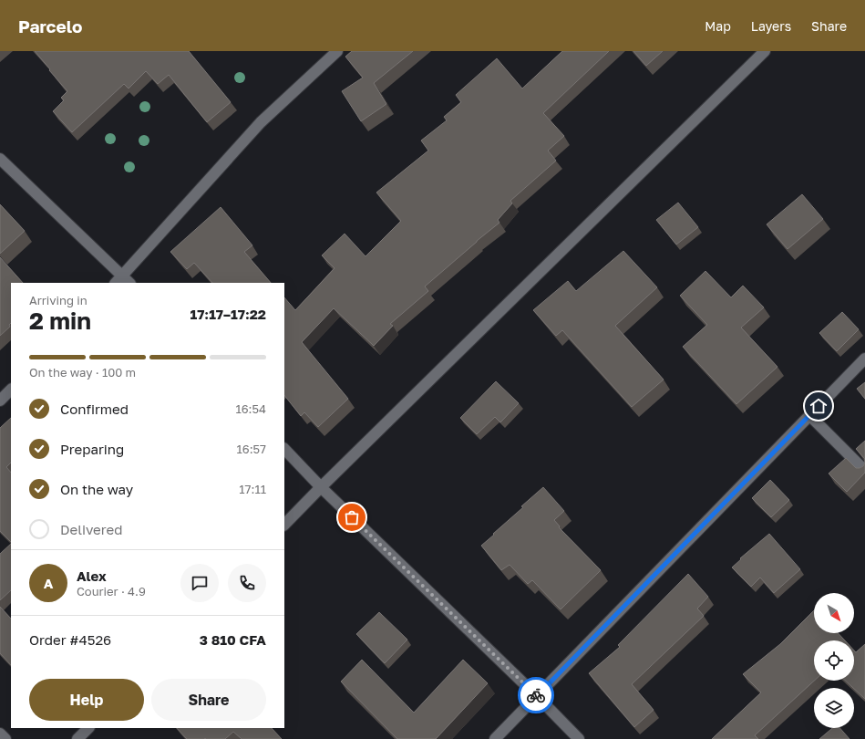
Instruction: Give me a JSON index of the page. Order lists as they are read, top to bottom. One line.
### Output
{"north":"bottom right","page":{"header":"Parcelo","nav":["Map","Layers","Share"],"heading":["2 min","Arriving in","17:17–17:22"],"panel":["Alex","Courier · 4.9","Order #4526","3 810 CFA"],"bar":"On the way · 100 m","list":[["Confirmed","16:54"],["Preparing","16:57"],["On the way","17:11"],"Delivered"],"round":"A","buttons":["Help","Share"]}}
